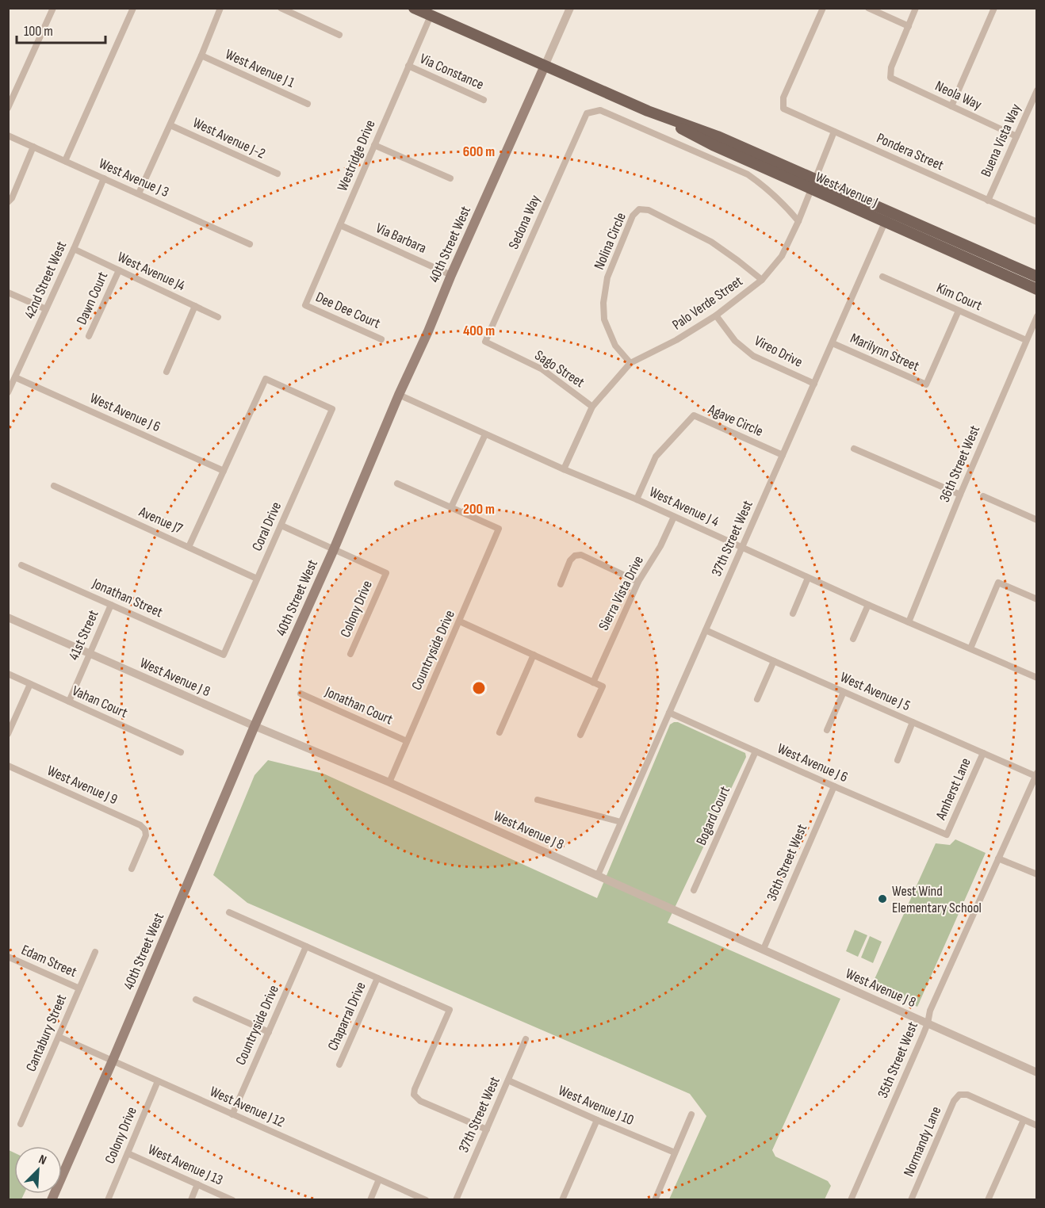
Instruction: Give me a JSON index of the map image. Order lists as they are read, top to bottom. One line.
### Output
{"streets":{"main road":["West Avenue J","40th Street West"],"street":["West Avenue J 1","Via Constance","Neola Way","West Avenue J-2","Buena Vista Way","Pondera Street","Westridge Drive","West Avenue J 3","Sedona Way","Via Barbara","Nolina Circle","West Avenue J4","42nd Street West","Kim Court","Dawn Court","Palo Verde Street","Dee Dee Court","Vireo Drive","Marilynn Street","Sago Street","West Avenue J 6","Agave Circle","36th Street West","West Avenue J 4","Avenue J7","Coral Drive","37th Street West","Sierra Vista Drive","Jonathan Street","Colony Drive","41st Street","Countryside Drive","West Avenue J 8","West Avenue J 5","Vahan Court","Jonathan Court","West Avenue J 9","Amherst Lane","Bogard Court","Edam Street","Chaparral Drive","Cantabury Street","35th Street West","West Avenue J 10","West Avenue J 12","Normandy Lane","West Avenue J 13"]},"crossings":[["Via Constance","Westridge Drive"],["Neola Way","Buena Vista Way"],["Buena Vista Way","Pondera Street"],["Pondera Street","Palo Verde Street"],["Westridge Drive","West Avenue J"],["Westridge Drive","Via Barbara"],["Westridge Drive","Dee Dee Court"],["West Avenue J 3","42nd Street West"],["West Avenue J","40th Street West"],["West Avenue J","Palo Verde Street"],["West Avenue J","37th Street West"],["Sedona Way","Palo Verde Street"],["Sedona Way","Sago Street"],["Via Barbara","40th Street West"],["Nolina Circle","Palo Verde Street"],["40th Street West","West Avenue J 4"],["40th Street West","Colony Drive"],["40th Street West","West Avenue J 8"],["40th Street West","West Avenue J 12"],["West Avenue J4","42nd Street West"],["West Avenue J4","Dawn Court"],["42nd Street West","West Avenue J 6"],["Kim Court","Marilynn Street"],["Kim Court","36th Street West"],["Palo Verde Street","Vireo Drive"],["Palo Verde Street","Sago Street"],["Palo Verde Street","West Avenue J 4"],["Vireo Drive","37th Street West"],["Marilynn Street","37th Street West"],["West Avenue J 6","36th Street West"],["West Avenue J 6","Coral Drive"],["West Avenue J 6","37th Street West"],["West Avenue J 6","Amherst Lane"],["West Avenue J 6","Bogard Court"],["Agave Circle","West Avenue J 4"],["Agave Circle","37th Street West"],["36th Street West","West Avenue J 4"],["36th Street West","West Avenue J 8"],["West Avenue J 4","37th Street West"],["West Avenue J 4","Sierra Vista Drive"],["Avenue J7","Coral Drive"],["Coral Drive","Jonathan Street"],["37th Street West","West Avenue J 8"],["37th Street West","West Avenue J 5"],["37th Street West","West Avenue J 10"],["Jonathan Street","41st Street"],["Colony Drive","West Avenue J 12"],["Colony Drive","West Avenue J 13"],["41st Street","West Avenue J 8"],["41st Street","Vahan Court"],["Countryside Drive","West Avenue J 8"],["Countryside Drive","Jonathan Court"],["Countryside Drive","West Avenue J 12"],["West Avenue J 8","35th Street West"],["West Avenue J 5","Amherst Lane"],["West Avenue J 5","35th Street West"],["Edam Street","Cantabury Street"],["Cantabury Street","West Avenue J 12"]],"places":["West Wind Elementary School"],"scale_bar":"100 m","north":"top right","rings":["600 m","400 m","200 m"]}
